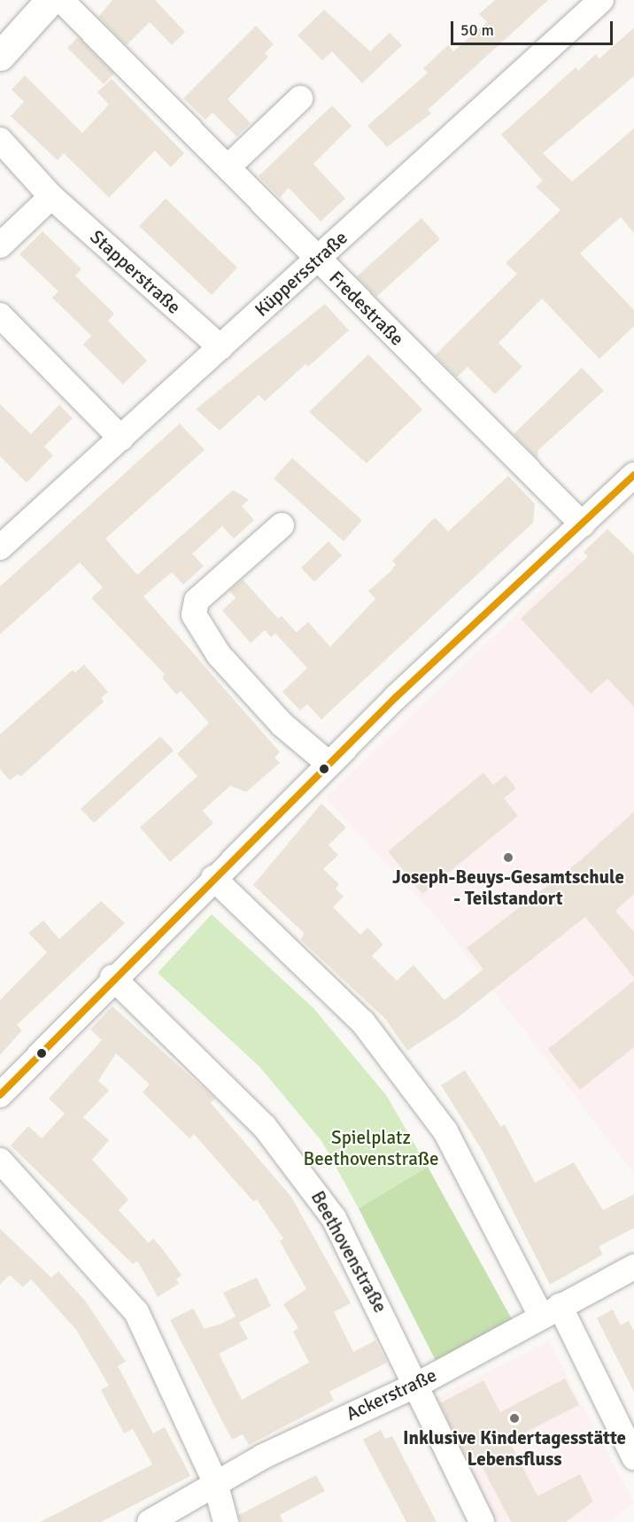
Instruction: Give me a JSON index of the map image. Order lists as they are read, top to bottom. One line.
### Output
{"streets":{"street":["Stapperstraße","Küppersstraße","Fredestraße","Beethovenstraße","Ackerstraße"]},"crossings":[["Stapperstraße","Küppersstraße"],["Küppersstraße","Fredestraße"],["Beethovenstraße","Ackerstraße"]],"parks":["Spielplatz Beethovenstraße"],"places":["Joseph-Beuys-Gesamtschule - Teilstandort","Inklusive Kindertagesstätte Lebensfluss"],"scale_bar":"50 m"}
